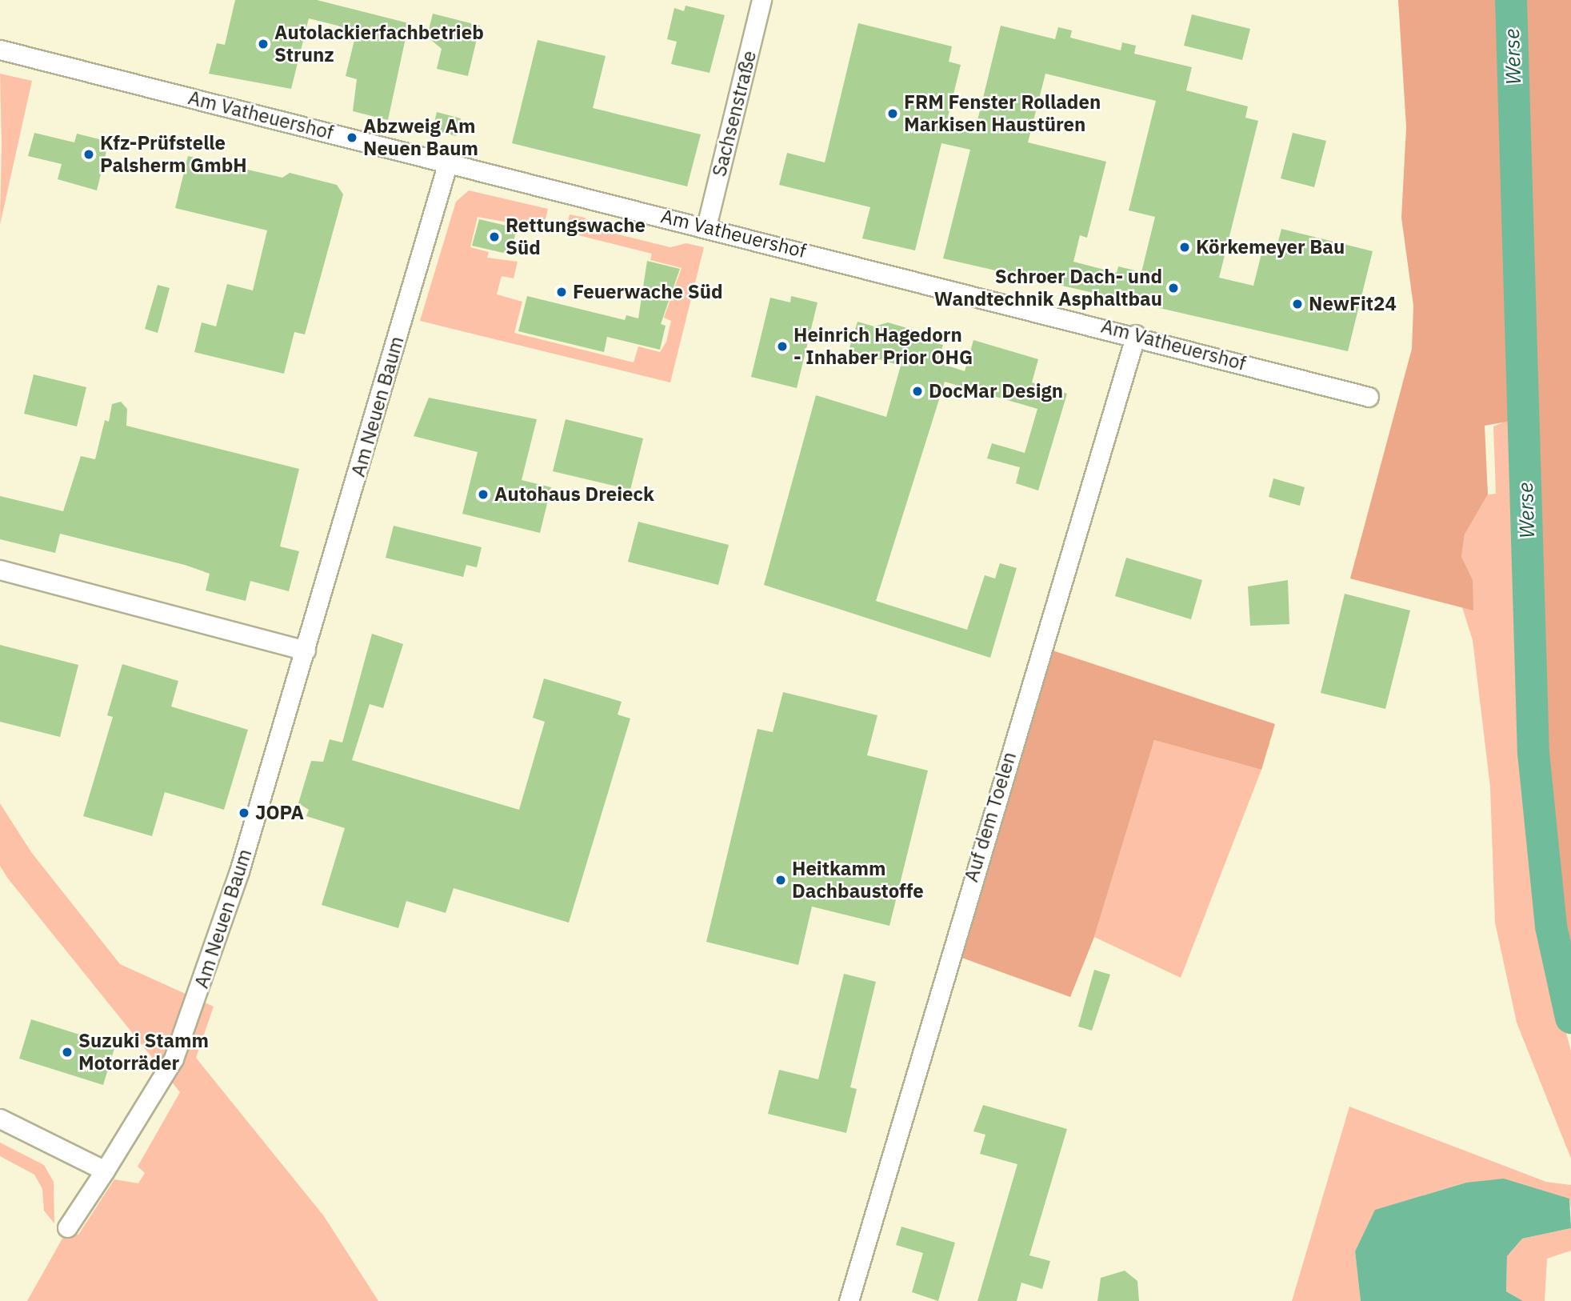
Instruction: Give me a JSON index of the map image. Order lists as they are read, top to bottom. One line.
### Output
{"streets":{"street":["Sachsenstraße","Am Vatheuershof","Am Neuen Baum","Auf dem Toelen"]},"crossings":[["Sachsenstraße","Am Vatheuershof"],["Am Vatheuershof","Am Neuen Baum"],["Am Vatheuershof","Auf dem Toelen"]],"water":["Werse"],"places":["Autolackierfachbetrieb Strunz","FRM Fenster Rolladen Markisen Haustüren","Abzweig Am Neuen Baum","Kfz-Prüfstelle Palsherm GmbH","Rettungswache Süd","Körkemeyer Bau","Schroer Dach- und Wandtechnik Asphaltbau","Feuerwache Süd","NewFit24","Heinrich Hagedorn - Inhaber Prior OHG","DocMar Design","Autohaus Dreieck","JOPA","Heitkamm Dachbaustoffe","Suzuki Stamm Motorräder"]}
